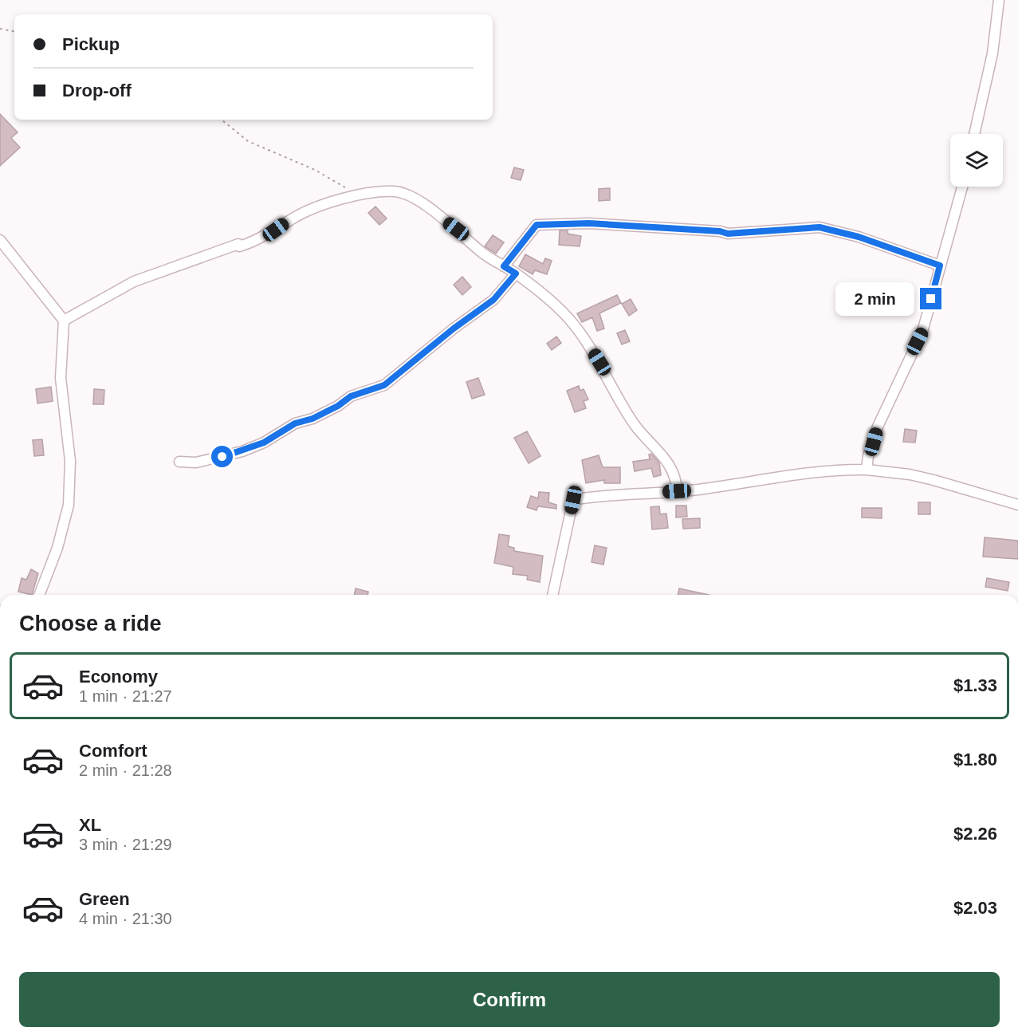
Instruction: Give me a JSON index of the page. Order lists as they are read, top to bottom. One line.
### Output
{"page":{"banner":["Pickup","Drop-off"],"bubble":"2 min","heading":"Choose a ride","list":[{"name":"Economy","note":"1 min · 21:27","value":"$1.33"},{"name":"Comfort","note":"2 min · 21:28","value":"$1.80"},{"name":"XL","note":"3 min · 21:29","value":"$2.26"},{"name":"Green","note":"4 min · 21:30","value":"$2.03"}],"buttons":"Confirm"}}
